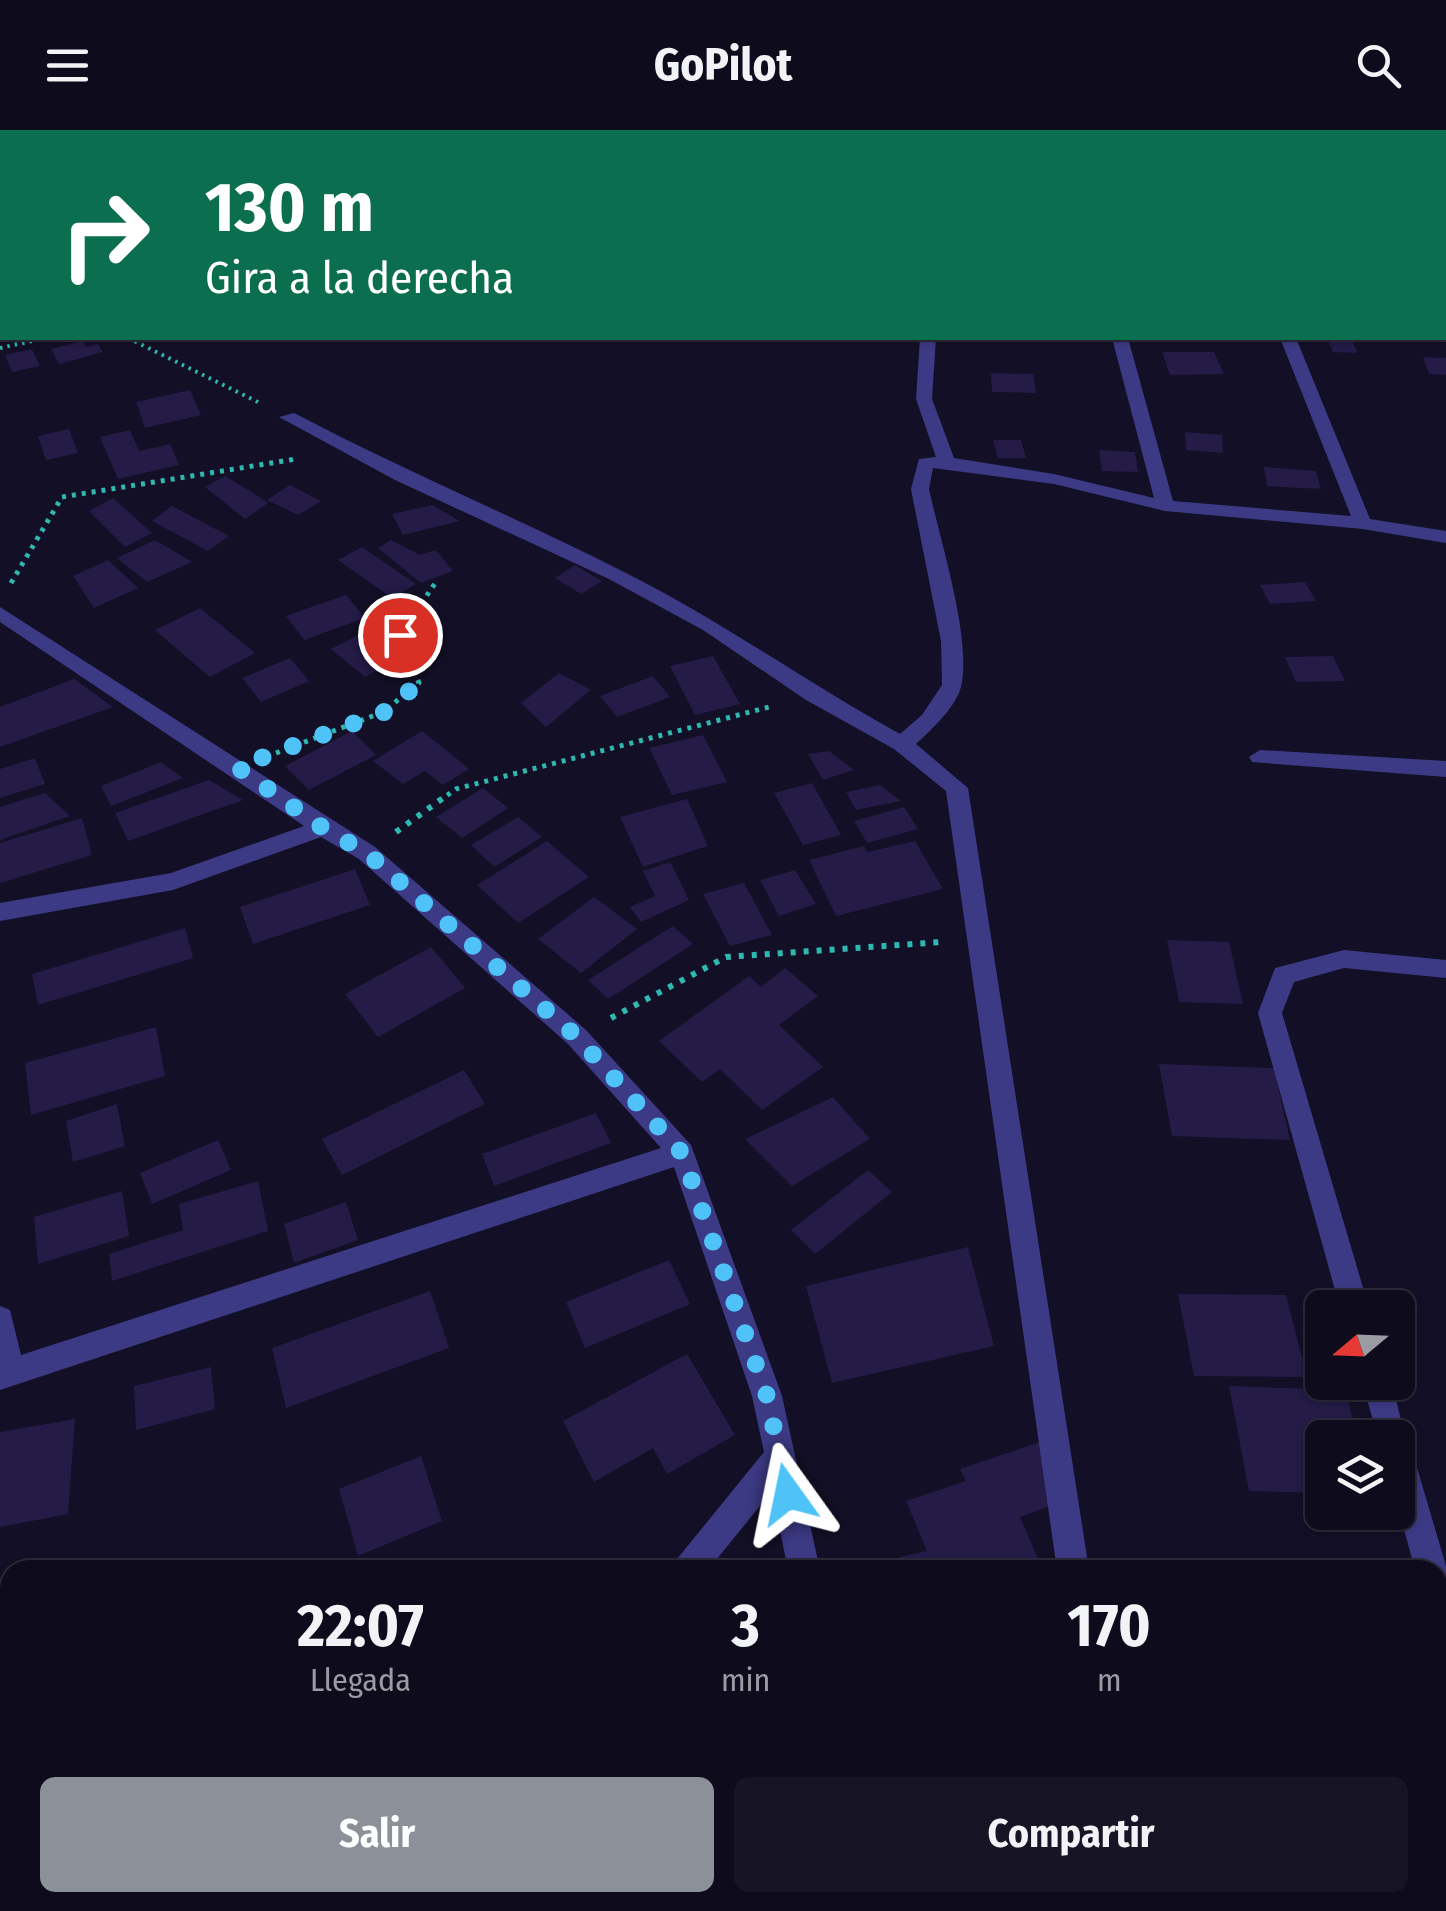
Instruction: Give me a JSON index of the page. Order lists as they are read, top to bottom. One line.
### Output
{"north":"left","page":{"header":"GoPilot","turn":["130 m","Gira a la derecha"],"eta":["22:07","Llegada","3","min","170","m"],"buttons":["Salir","Compartir"]}}
